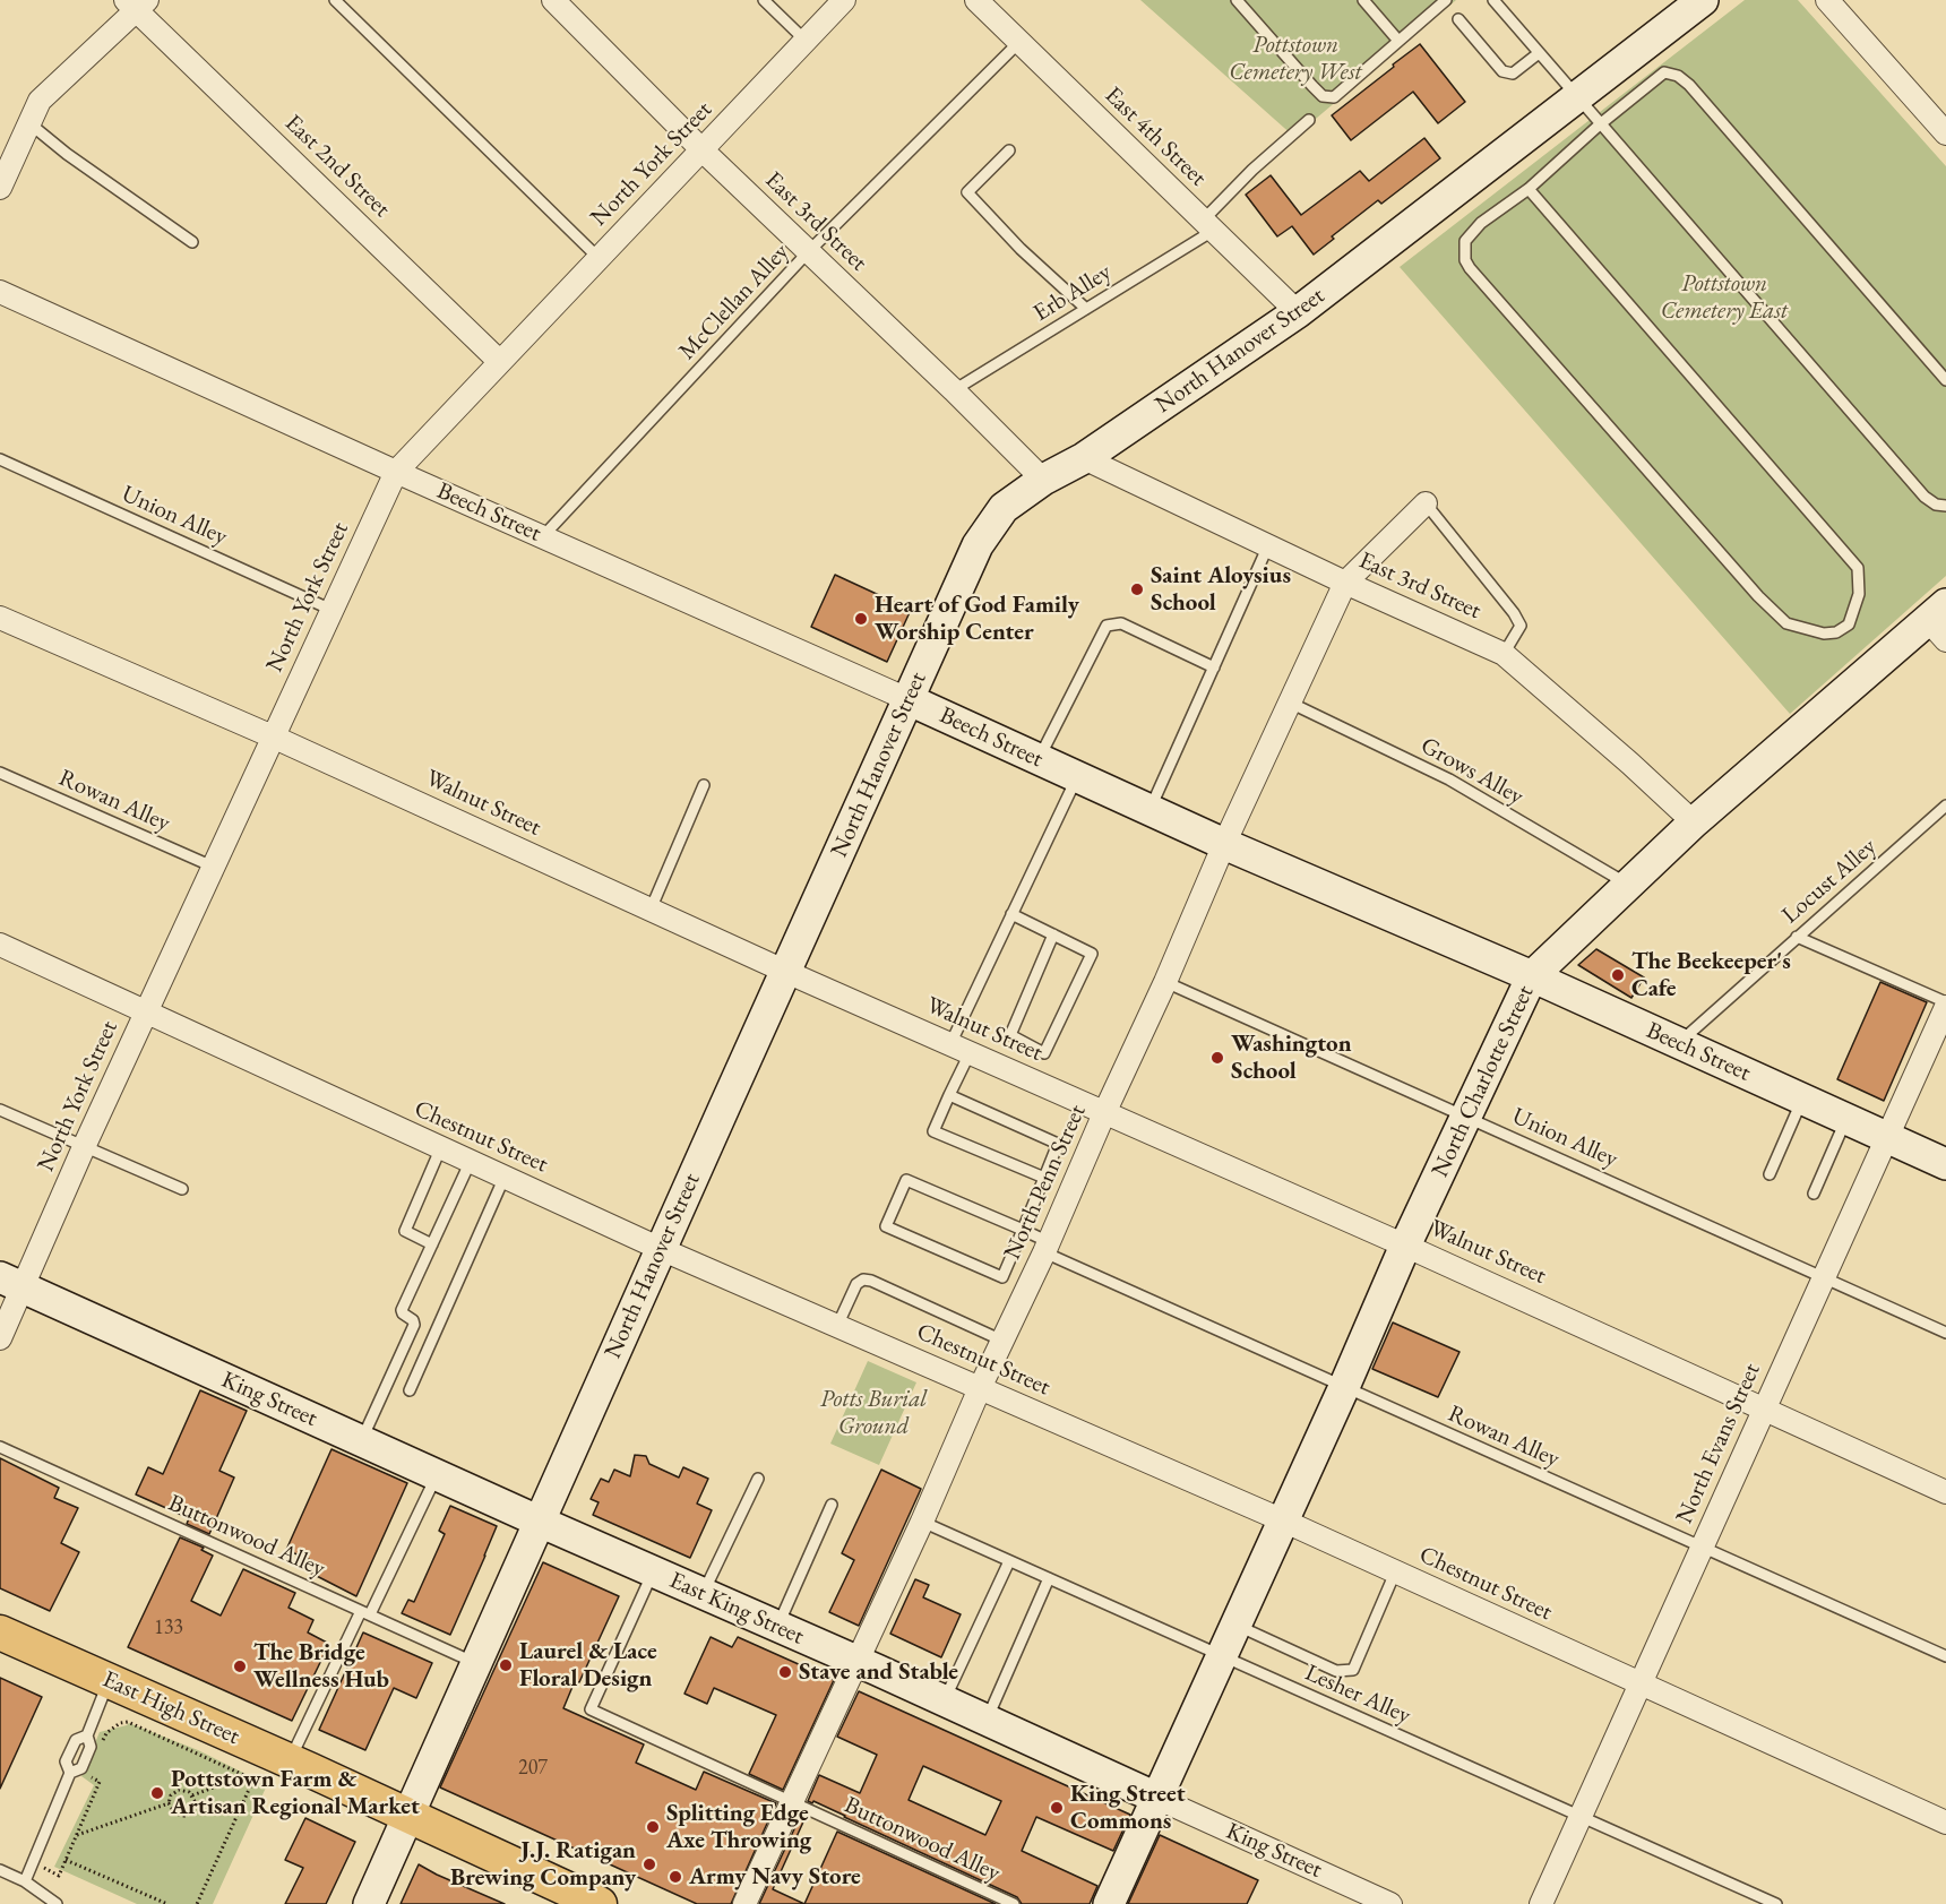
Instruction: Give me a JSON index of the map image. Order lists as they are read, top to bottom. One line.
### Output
{"streets":{"main road":["East High Street"],"street":["East 4th Street","North York Street","East 2nd Street","East 3rd Street","North Hanover Street","Beech Street","Walnut Street","North Charlotte Street","Chestnut Street","North Penn Street","King Street","North Evans Street","East King Street"],"lane":["Erb Alley","McClellan Alley","Union Alley","Grows Alley","Rowan Alley","Locust Alley","Buttonwood Alley","Lesher Alley"]},"crossings":[["East 4th Street","Erb Alley"],["East 4th Street","McClellan Alley"],["East 4th Street","North Hanover Street"],["North York Street","East 2nd Street"],["North York Street","East 3rd Street"],["North York Street","Beech Street"],["North York Street","Union Alley"],["North York Street","Rowan Alley"],["North York Street","Walnut Street"],["North York Street","Chestnut Street"],["North York Street","King Street"],["East 3rd Street","Erb Alley"],["East 3rd Street","McClellan Alley"],["East 3rd Street","North Hanover Street"],["East 3rd Street","North Charlotte Street"],["East 3rd Street","North Penn Street"],["McClellan Alley","Beech Street"],["North Hanover Street","Beech Street"],["North Hanover Street","Walnut Street"],["North Hanover Street","Chestnut Street"],["North Hanover Street","King Street"],["North Hanover Street","Buttonwood Alley"],["North Hanover Street","East King Street"],["North Hanover Street","East High Street"],["Beech Street","Locust Alley"],["Beech Street","North Charlotte Street"],["Beech Street","North Penn Street"],["Beech Street","North Evans Street"],["Union Alley","North Charlotte Street"],["Union Alley","North Penn Street"],["Union Alley","North Evans Street"],["Grows Alley","North Charlotte Street"],["Grows Alley","North Penn Street"],["Rowan Alley","North Charlotte Street"],["Rowan Alley","North Penn Street"],["Rowan Alley","North Evans Street"],["Walnut Street","North Charlotte Street"],["Walnut Street","North Penn Street"],["Walnut Street","North Evans Street"],["North Charlotte Street","Chestnut Street"],["North Charlotte Street","King Street"],["North Charlotte Street","East King Street"],["North Charlotte Street","Lesher Alley"],["Chestnut Street","North Penn Street"],["Chestnut Street","North Evans Street"],["North Penn Street","Buttonwood Alley"],["North Penn Street","East King Street"],["North Penn Street","Lesher Alley"],["King Street","East King Street"],["North Evans Street","Lesher Alley"],["Buttonwood Alley","East King Street"]],"parks":["Pottstown Cemetery West","Pottstown Cemetery East","Potts Burial Ground"],"places":["Saint Aloysius School","Heart of God Family Worship Center","The Beekeeper's Cafe","Washington School","Laurel & Lace Floral Design","The Bridge Wellness Hub","Stave and Stable","Pottstown Farm & Artisan Regional Market","King Street Commons","Splitting Edge Axe Throwing","J.J. Ratigan Brewing Company","Army Navy Store"],"house_numbers":["133","207"]}
